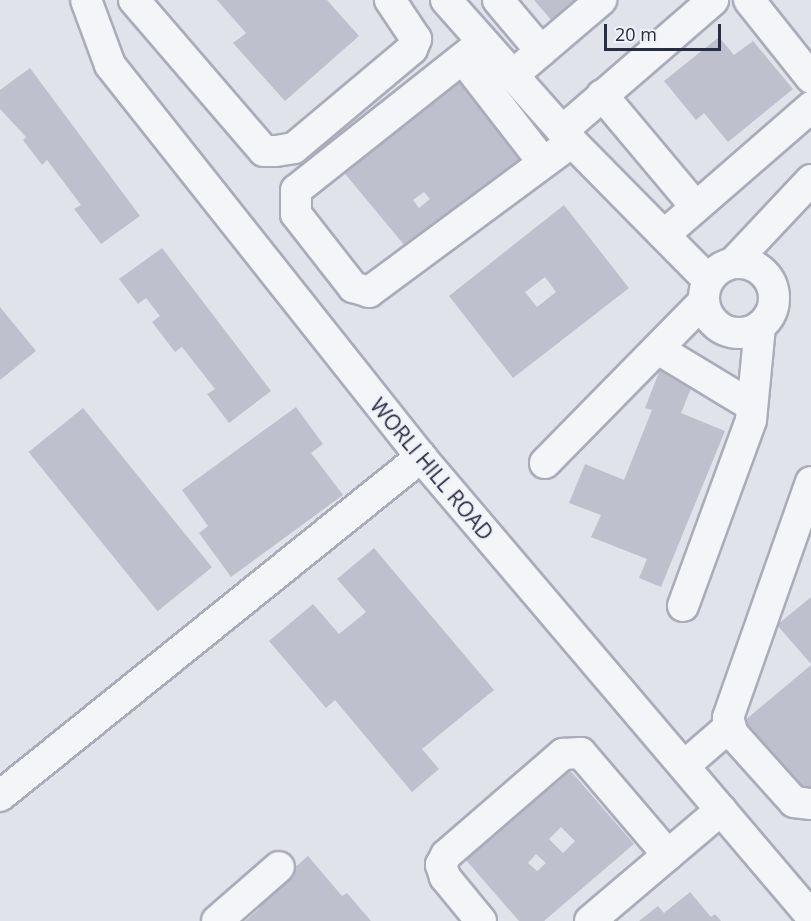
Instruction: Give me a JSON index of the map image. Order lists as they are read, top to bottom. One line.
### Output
{"streets":{"street":["WORLI HILL ROAD"]},"scale_bar":"20 m"}
